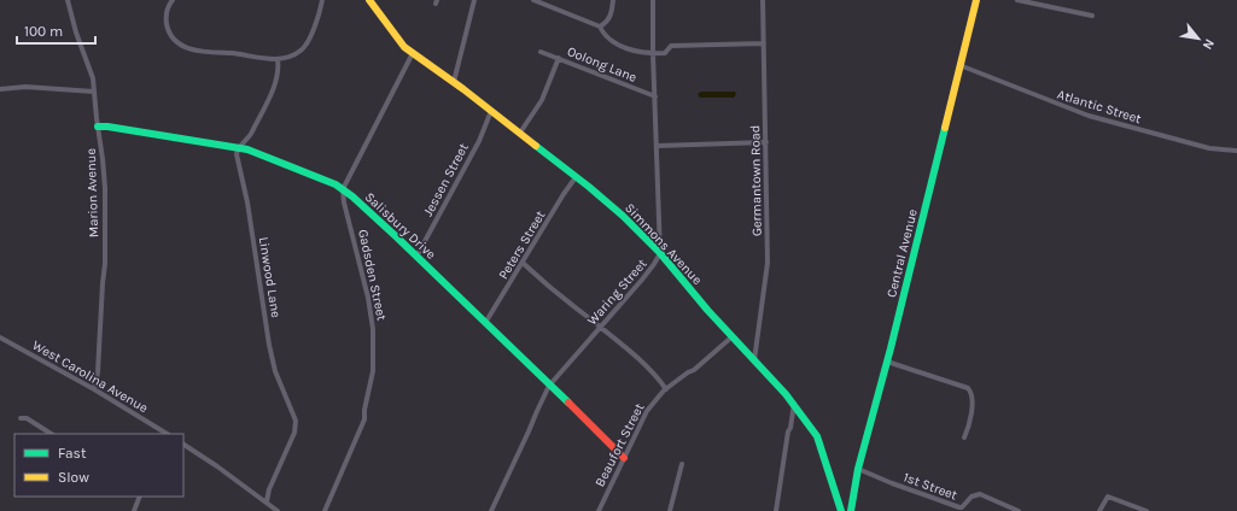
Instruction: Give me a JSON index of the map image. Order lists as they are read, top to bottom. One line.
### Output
{"streets":{"street":["Oolong Lane","Atlantic Street","Jessen Street","Germantown Road","Marion Avenue","Salisbury Drive","Simmons Avenue","Peters Street","Central Avenue","Gadsden Street","Linwood Lane","Waring Street","West Carolina Avenue","Beaufort Street","1st Street"]},"crossings":[["Oolong Lane","Waring Street"],["Atlantic Street","Central Avenue"],["Jessen Street","Salisbury Drive"],["Jessen Street","Simmons Avenue"],["Germantown Road","Simmons Avenue"],["Marion Avenue","Salisbury Drive"],["Marion Avenue","West Carolina Avenue"],["Salisbury Drive","Peters Street"],["Salisbury Drive","Gadsden Street"],["Salisbury Drive","Linwood Lane"],["Salisbury Drive","Waring Street"],["Salisbury Drive","Beaufort Street"],["Simmons Avenue","Peters Street"],["Simmons Avenue","Waring Street"],["Simmons Avenue","Beaufort Street"],["Central Avenue","1st Street"]],"legend":["Fast","Slow"],"scale_bar":"100 m","north":"bottom right"}
